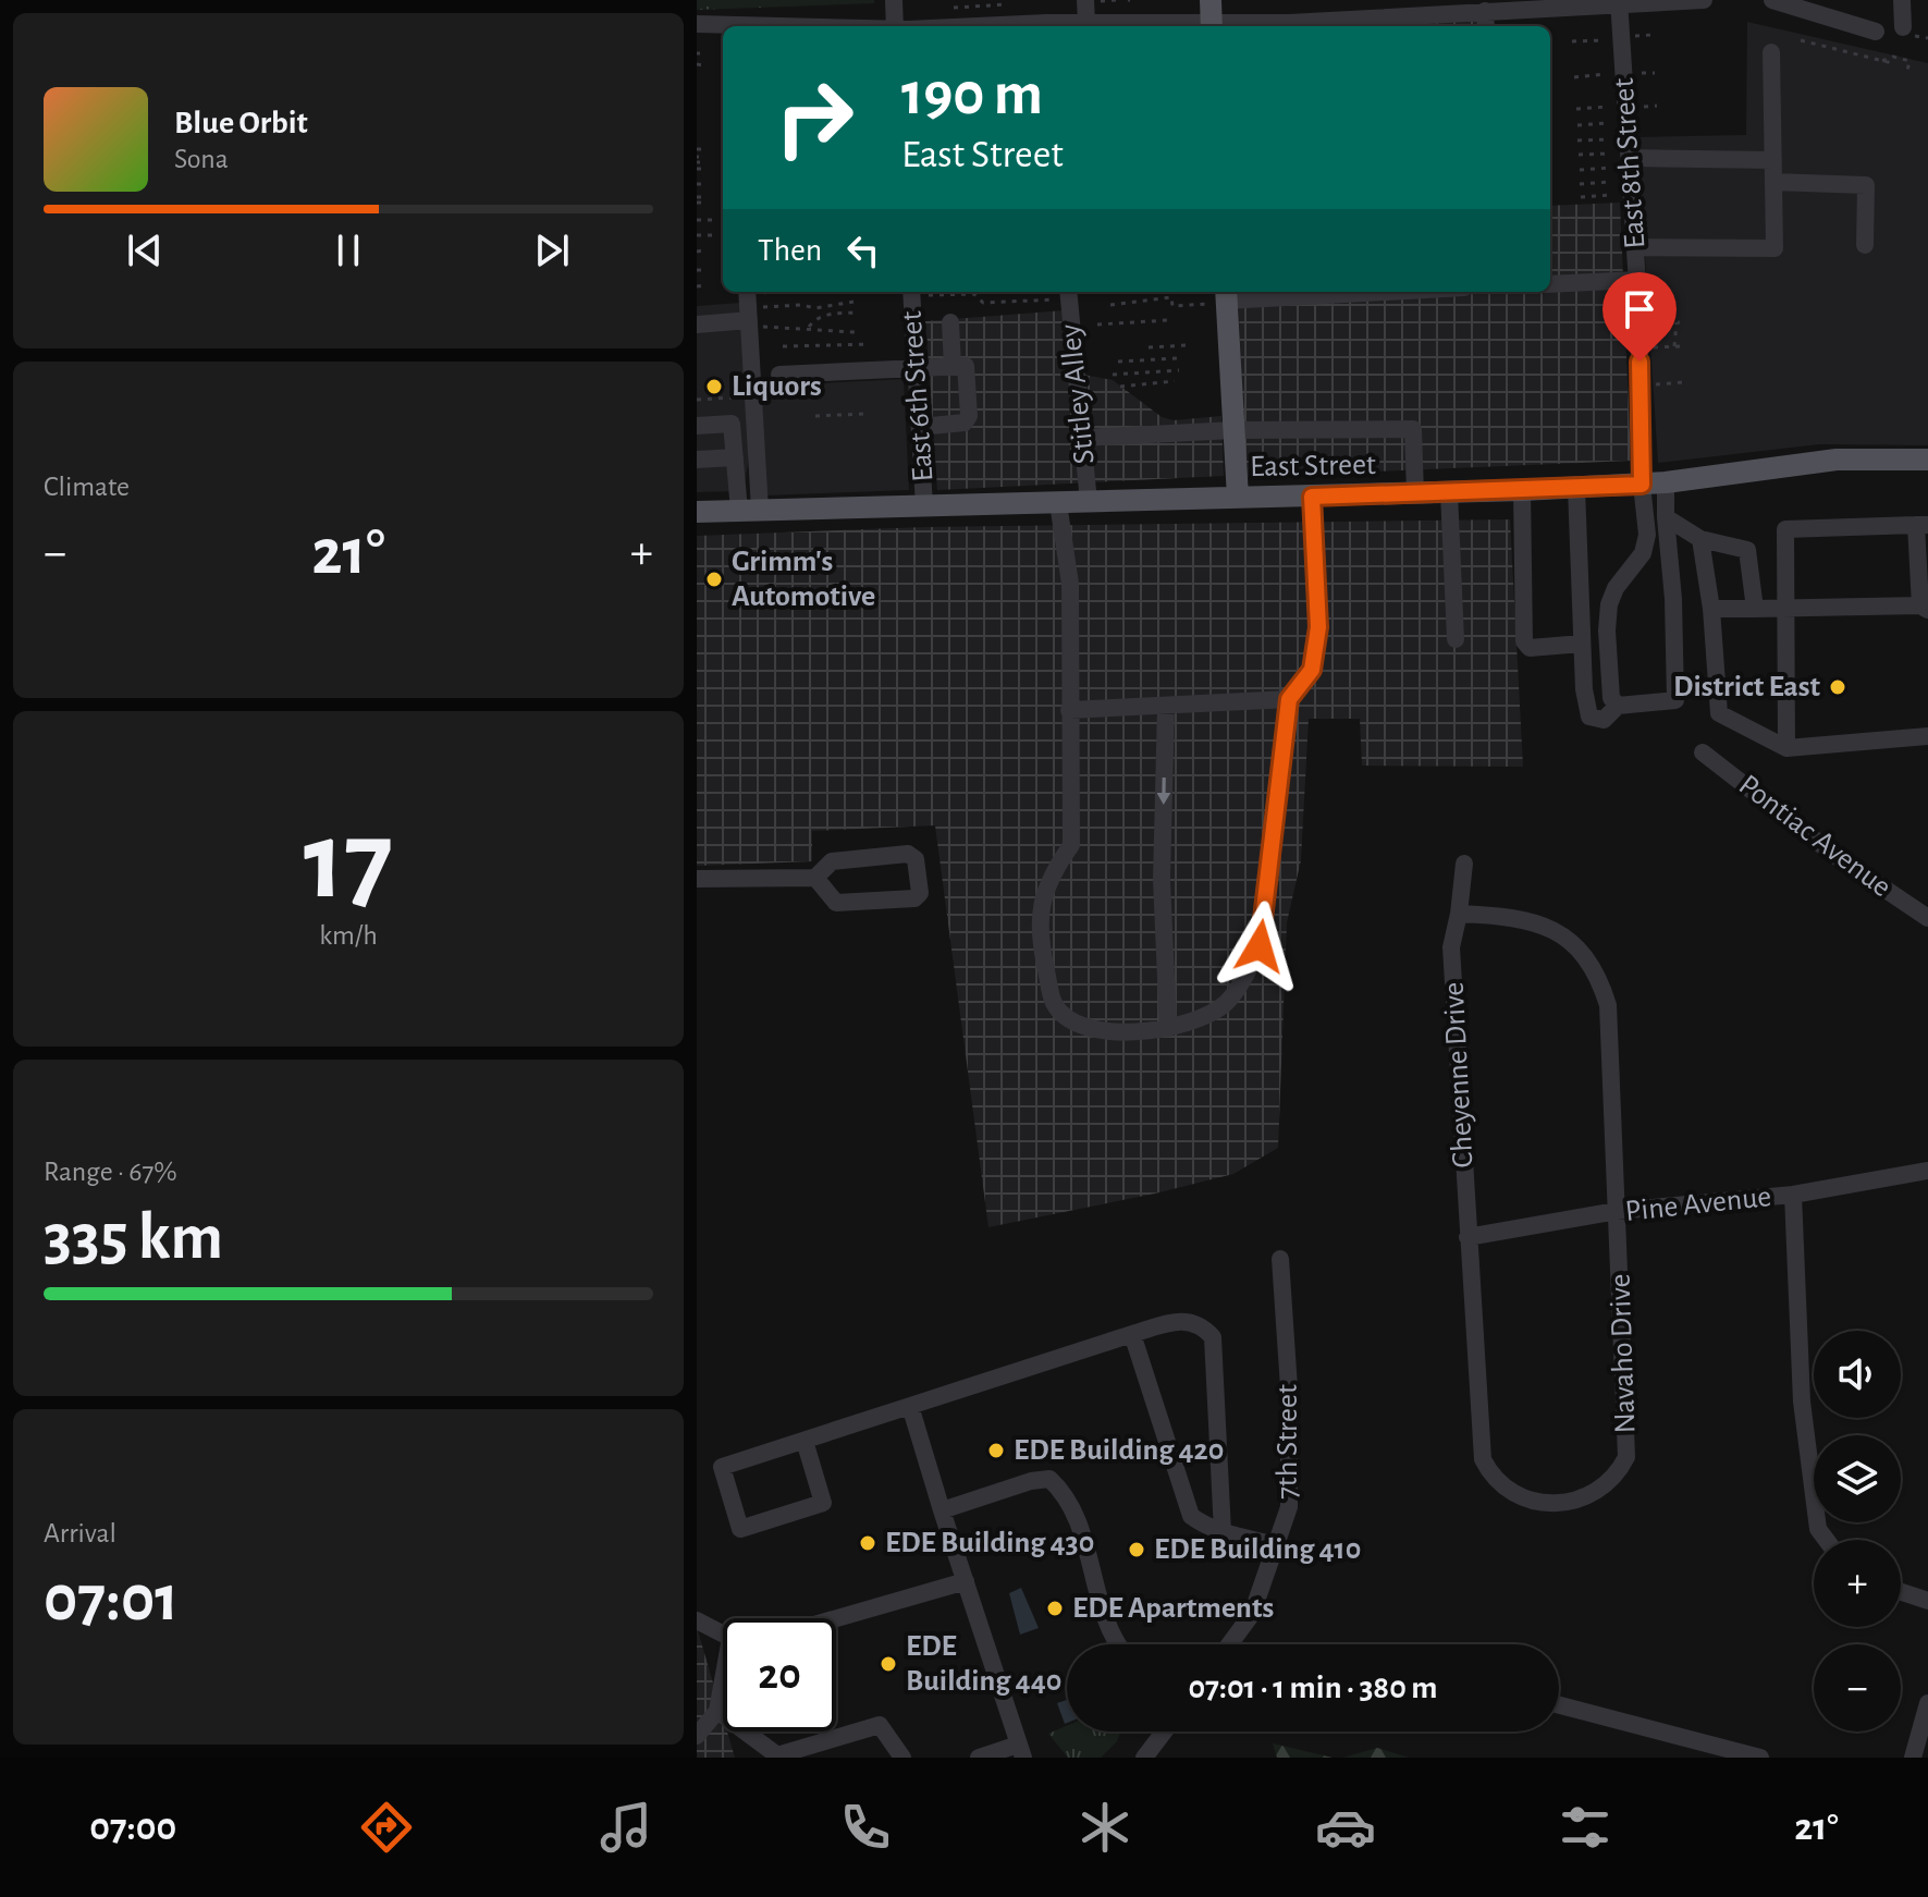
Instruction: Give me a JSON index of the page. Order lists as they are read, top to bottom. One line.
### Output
{"streets":{"main road":["East Street"],"street":["East 8th Street","Stitley Alley","East 6th Street","Pontiac Avenue","Cheyenne Drive","Pine Avenue","Navaho Drive","7th Street"]},"crossings":[["East 8th Street","East Street"],["Stitley Alley","East Street"],["East 6th Street","East Street"],["Cheyenne Drive","Pine Avenue"],["Cheyenne Drive","Navaho Drive"],["Pine Avenue","Navaho Drive"]],"places":["Liquors","Grimm's Automotive","District East","EDE Building 420","EDE Building 430","EDE Building 410","EDE Apartments","EDE Building 440"],"page":{"turn":["190 m","East Street"],"song":["Blue Orbit","Sona"],"then":"Then","tile":["Climate",["17","km/h"],["Range · 67%","335 km"],["Arrival","07:01"]],"heat":["−","21°","+"],"map_buttons":["+","−"],"limit":"20","trip":"07:01 · 1 min · 380 m","tabs":["07:00","21°"]}}
